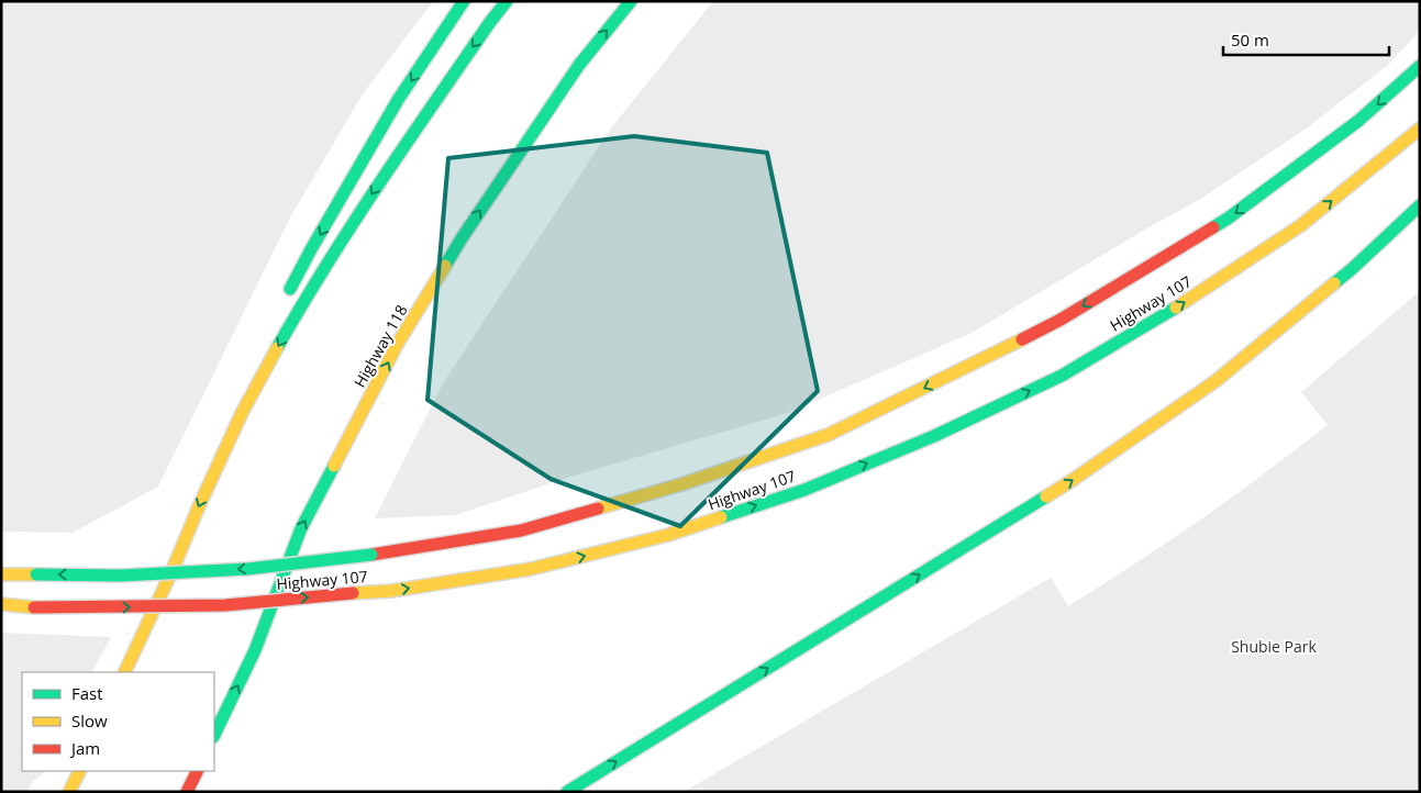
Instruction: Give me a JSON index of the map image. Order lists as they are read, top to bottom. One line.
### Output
{"streets":{"highway":["Highway 107","Highway 118"]},"parks":["Shubie Park"],"legend":["Fast","Slow","Jam"],"scale_bar":"50 m"}
